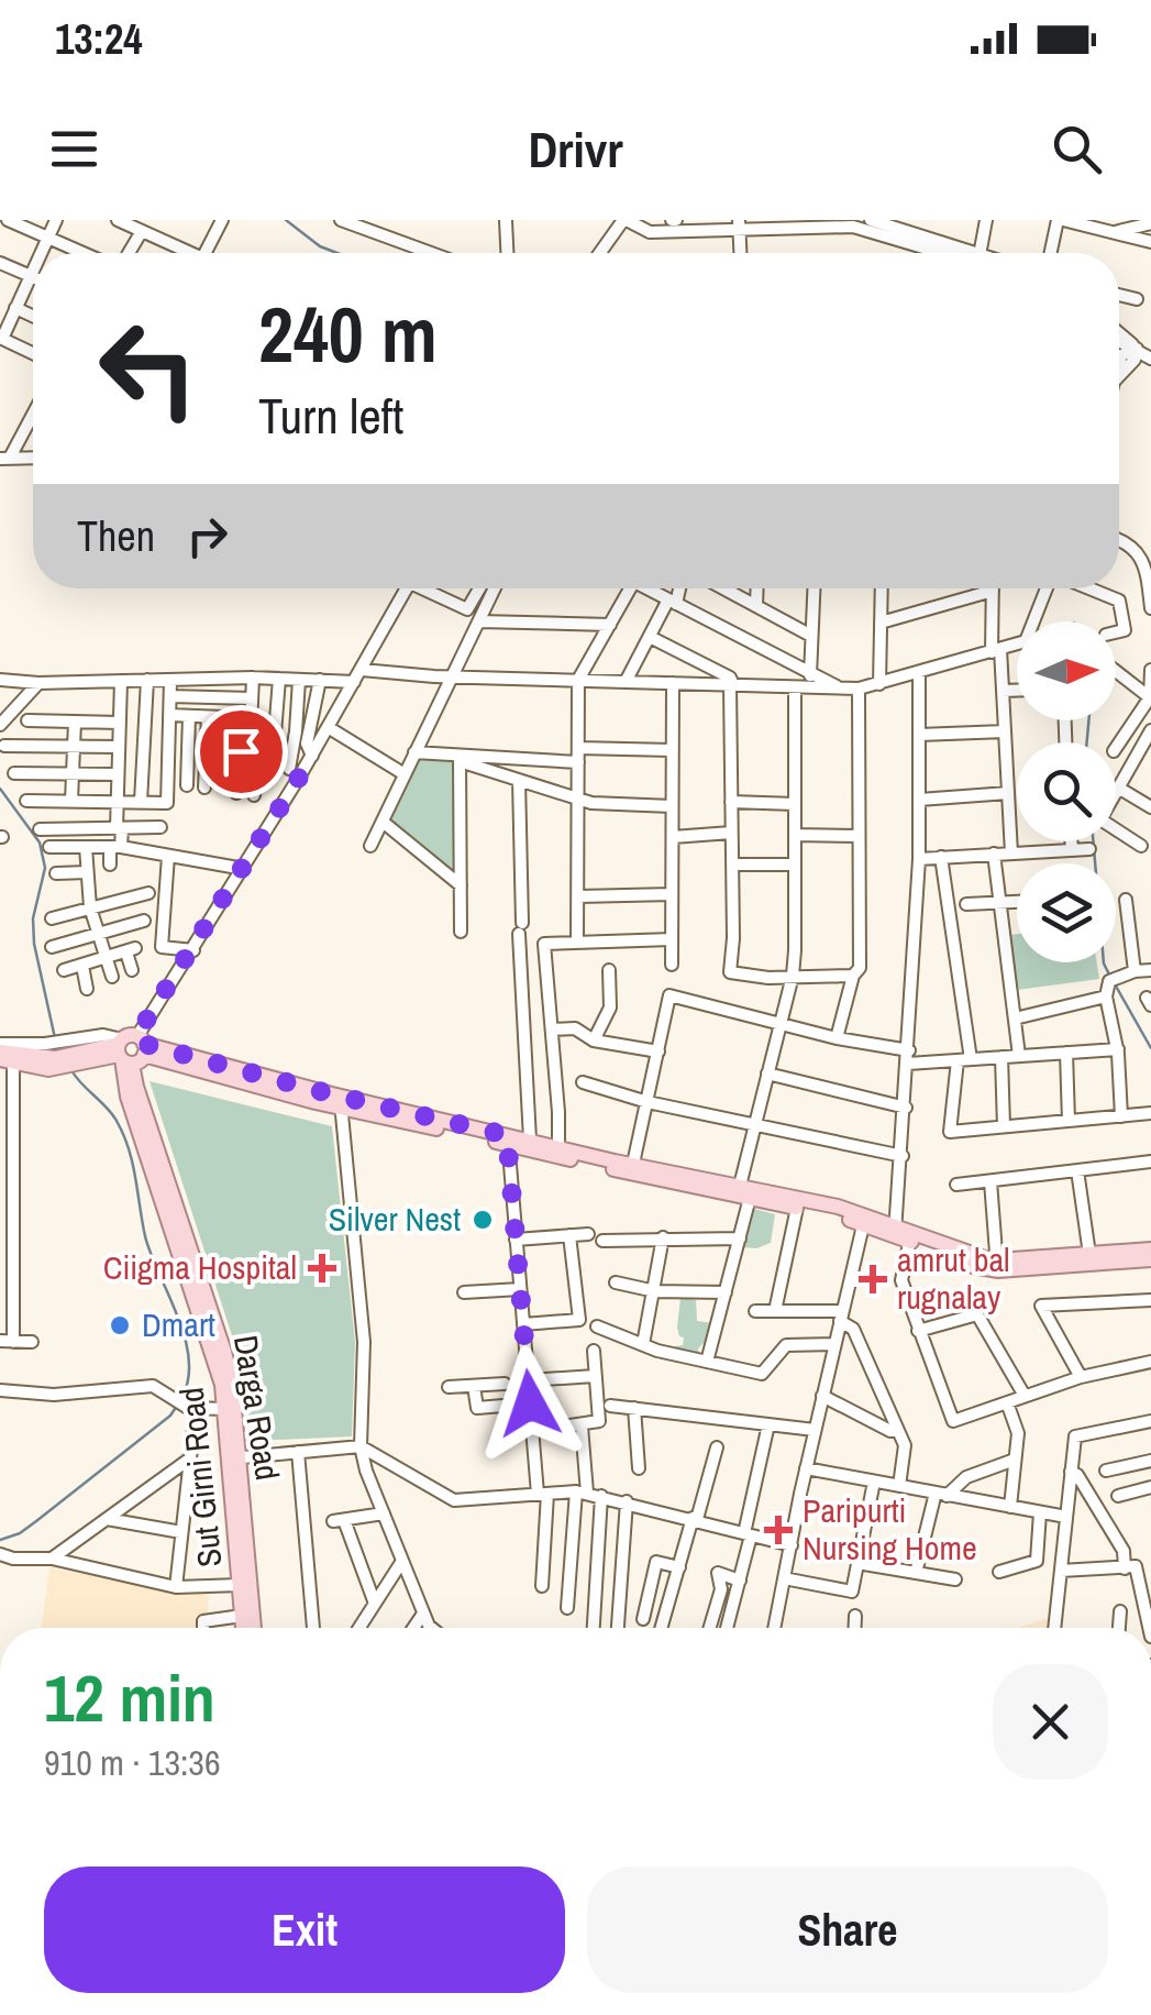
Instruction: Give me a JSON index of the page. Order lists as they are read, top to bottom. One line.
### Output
{"streets":{"main road":["Darga Road","Sut Girni Road"]},"crossings":[["Darga Road","Sut Girni Road"]],"places":{"other":["Silver Nest","Dmart"],"health":["Ciigma Hospital","amrut bal rugnalay","Paripurti Nursing Home"]},"north":"right","page":{"status":"13:24","header":"Drivr","turn":["240 m","Turn left"],"then":"Then","heading":["12 min","910 m · 13:36"],"buttons":["Exit","Share"]}}
